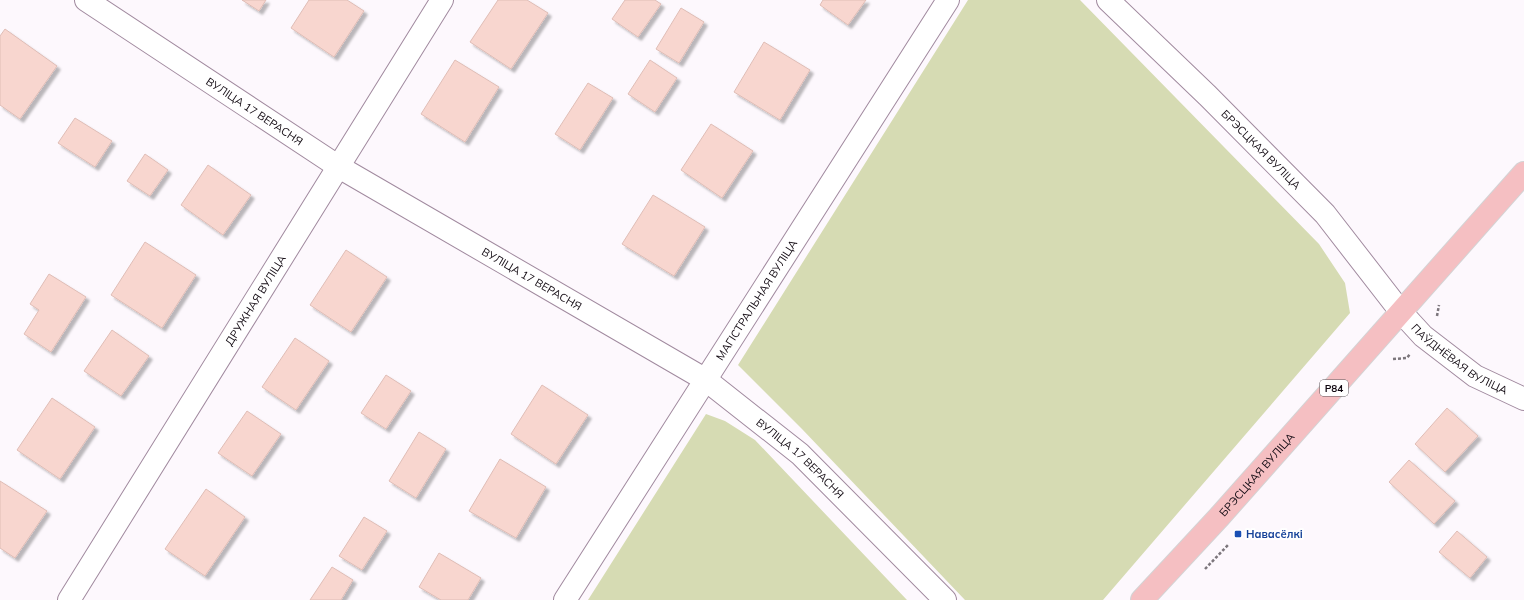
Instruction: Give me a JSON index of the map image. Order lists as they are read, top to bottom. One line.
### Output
{"streets":{"main road":["БРЭСЦКАЯ ВУЛІЦА","Р84"],"street":["ВУЛІЦА 17 ВЕРАСНЯ","ДРУЖНАЯ ВУЛІЦА","МАГІСТРАЛЬНАЯ ВУЛІЦА","ПАЎДНЁВАЯ ВУЛІЦА"]},"crossings":[["ВУЛІЦА 17 ВЕРАСНЯ","ДРУЖНАЯ ВУЛІЦА"],["ВУЛІЦА 17 ВЕРАСНЯ","МАГІСТРАЛЬНАЯ ВУЛІЦА"],["БРЭСЦКАЯ ВУЛІЦА","ПАЎДНЁВАЯ ВУЛІЦА"]],"places":{"transit":["Навасёлкі"]}}
